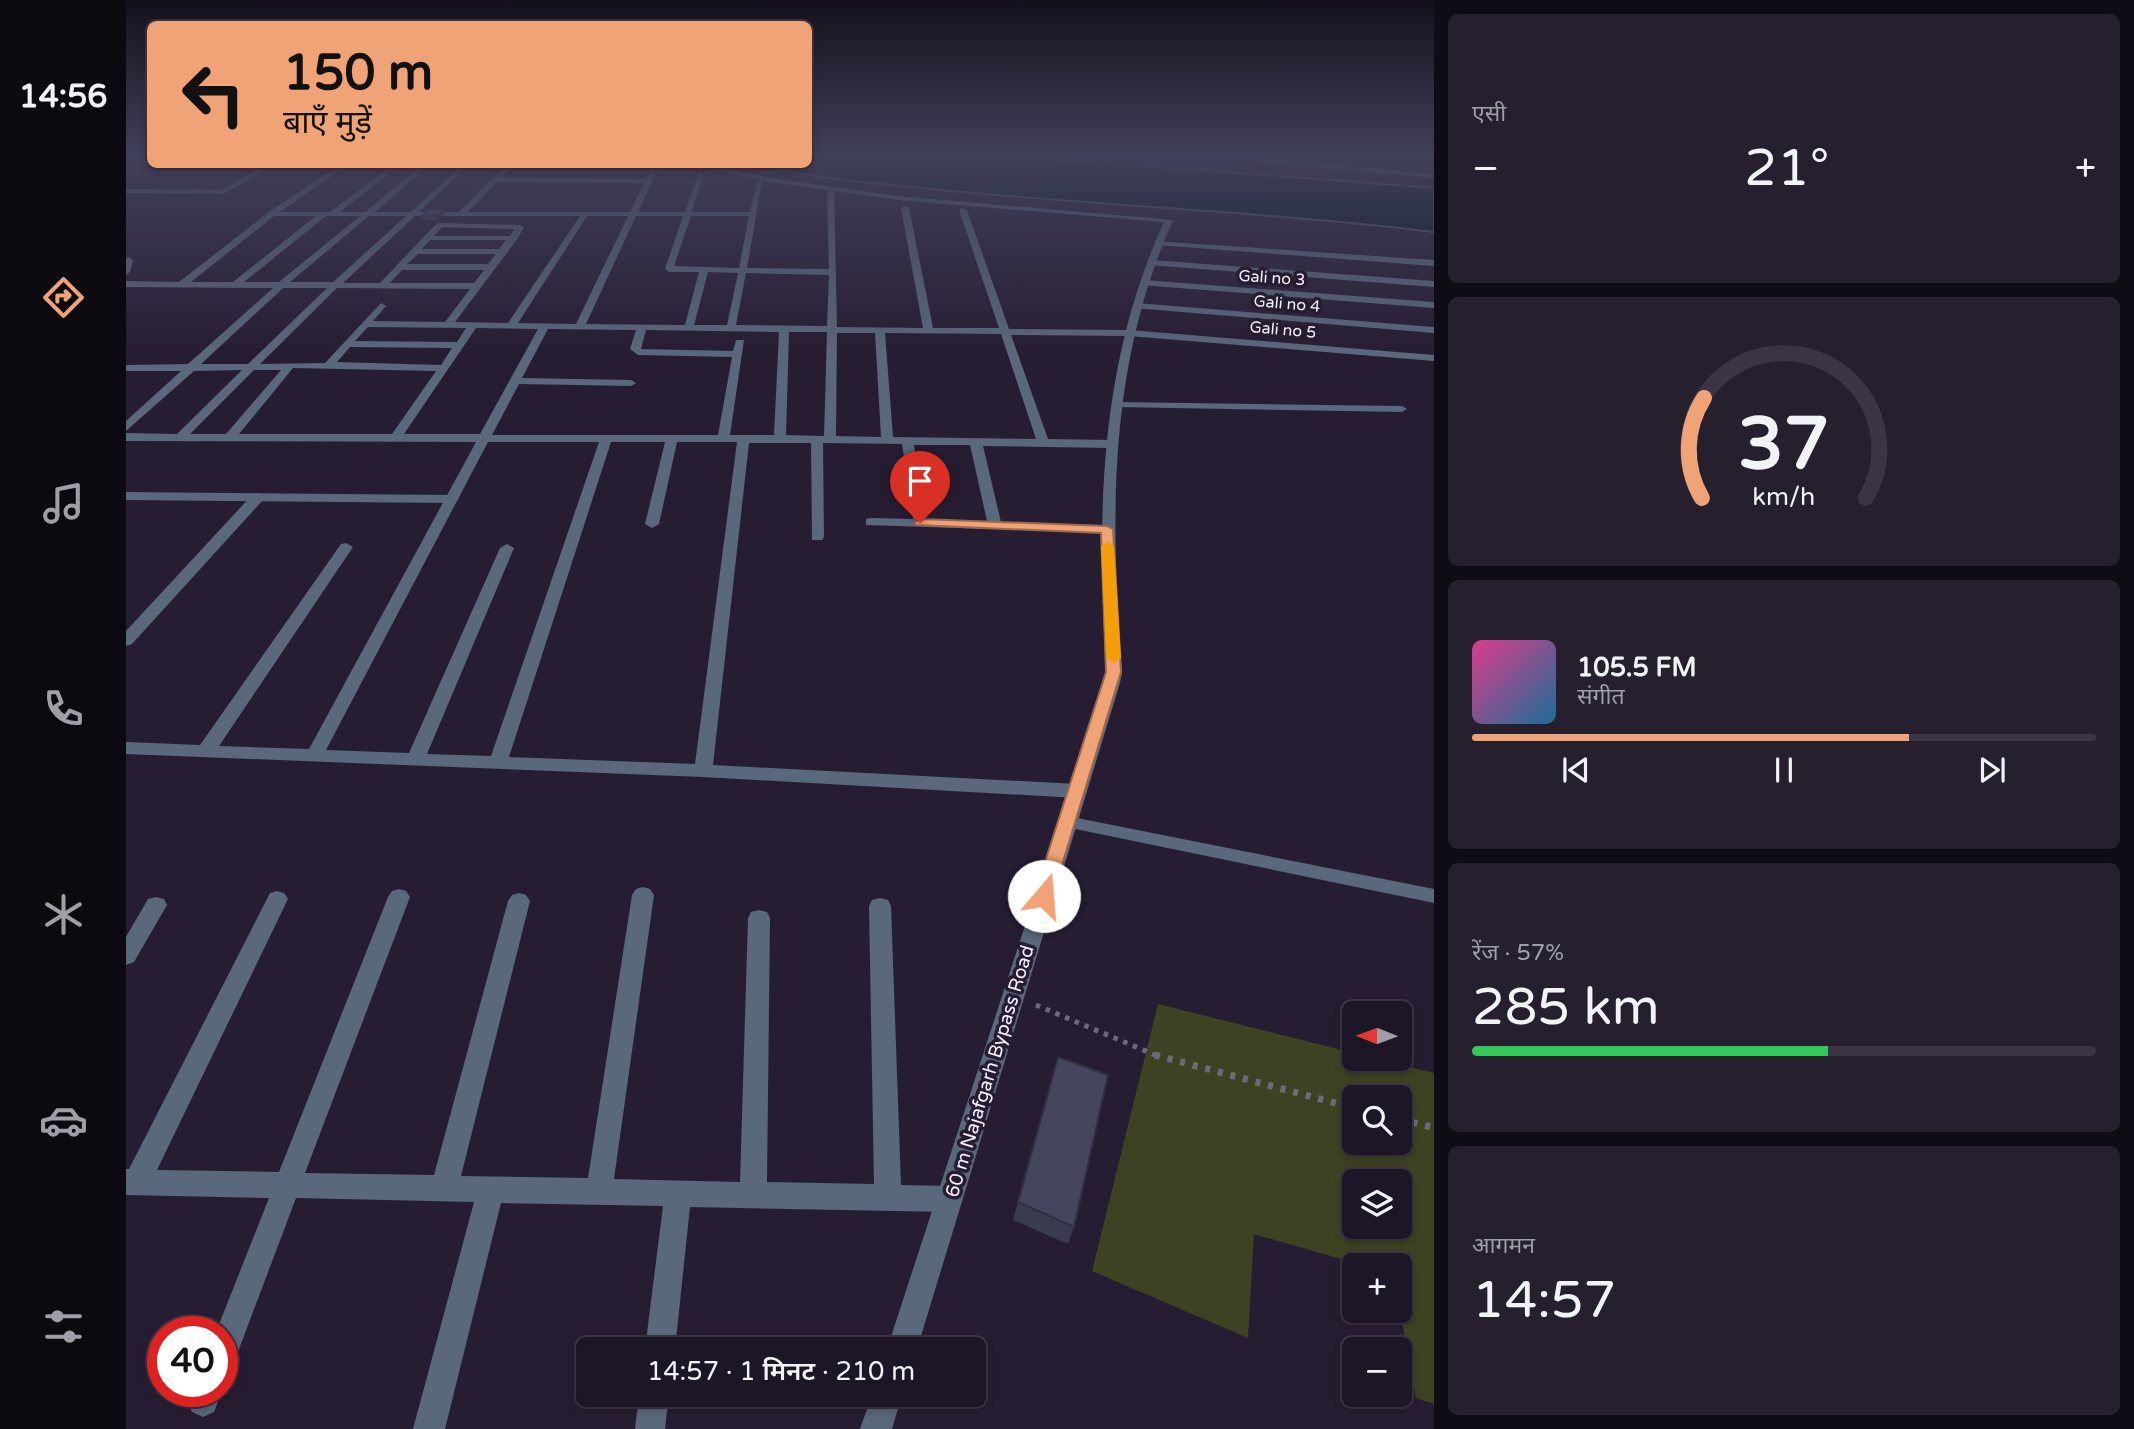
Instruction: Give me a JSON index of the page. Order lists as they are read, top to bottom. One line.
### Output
{"streets":{"street":["Gali no 3","Gali no 4","Gali no 5","60 m Najafgarh Bypass Road"]},"crossings":[["Gali no 3","Gali no 4"],["Gali no 3","60 m Najafgarh Bypass Road"],["Gali no 4","60 m Najafgarh Bypass Road"],["Gali no 5","60 m Najafgarh Bypass Road"]],"north":"left","page":{"tabs":"14:56","tile":["एसी",["रेंज · 57%","285 km"],["आगमन","14:57"]],"turn":["150 m","बाएँ मुड़ें"],"heat":["−","21°","+"],"song":["105.5 FM","संगीत"],"map_buttons":["+","−"],"limit":"40","trip":"14:57 · 1 मिनट · 210 m","gauge":["37","km/h"]}}
